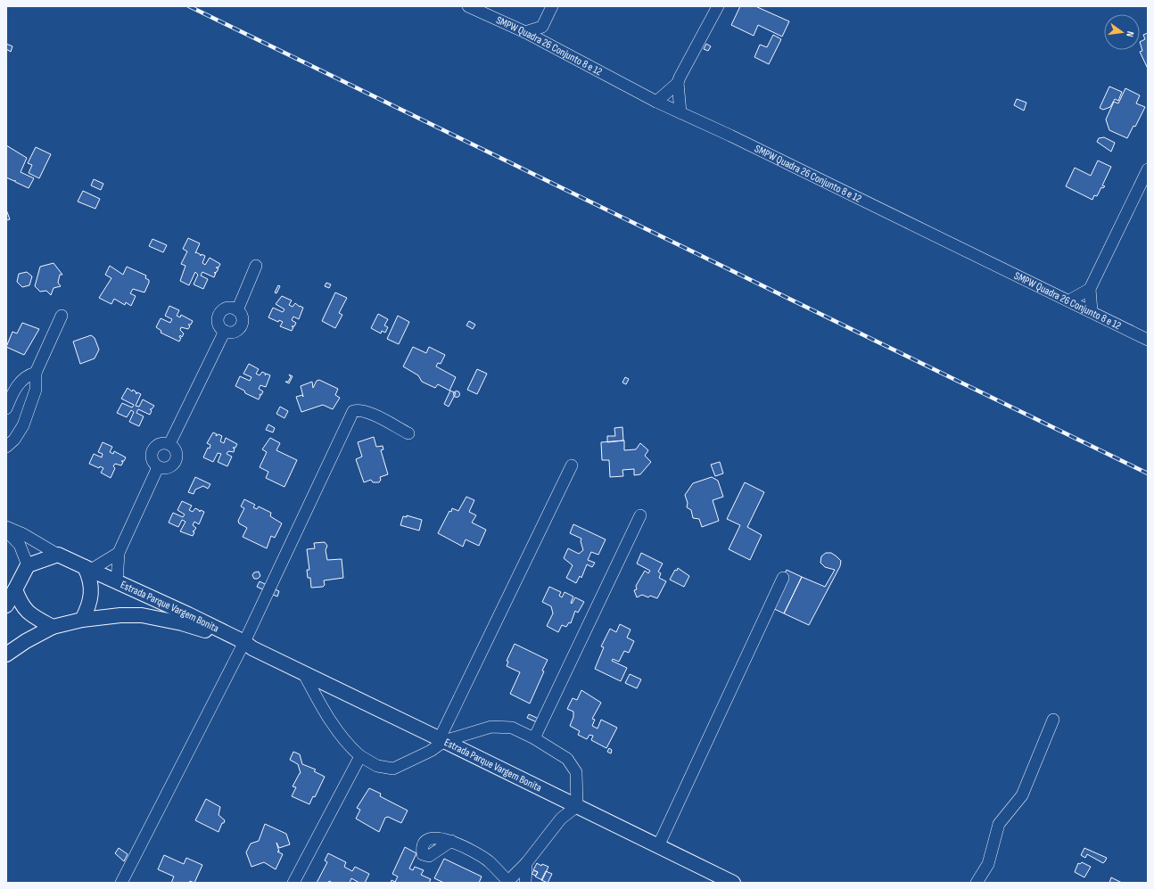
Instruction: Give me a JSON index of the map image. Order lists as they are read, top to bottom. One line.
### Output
{"streets":{"main road":["Estrada Parque Vargem Bonita"],"street":["SMPW Quadra 26 Conjunto 8 e 12"]},"north":"right"}
